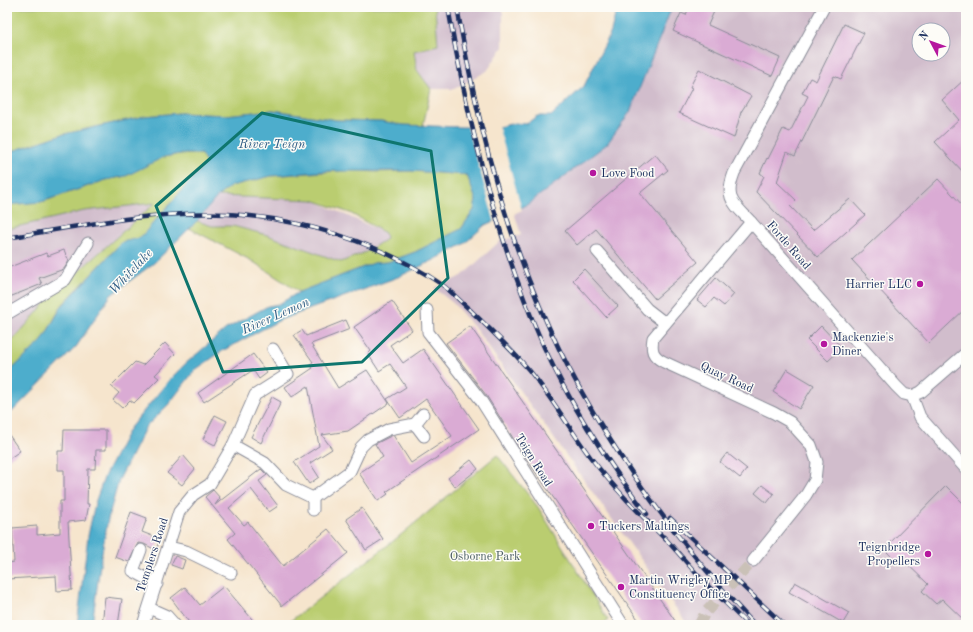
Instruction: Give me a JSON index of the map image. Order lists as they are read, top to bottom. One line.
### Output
{"streets":{"street":["Forde Road","Quay Road","Teign Road","Templers Road"]},"crossings":[["Forde Road","Quay Road"]],"water":["River Teign","Whitelake","River Lemon"],"parks":["Osborne Park"],"places":["Love Food","Harrier LLC","Mackenzie's Diner","Tuckers Maltings","Teignbridge Propellers","Martin Wrigley MP Constituency Office"],"north":"top left"}
